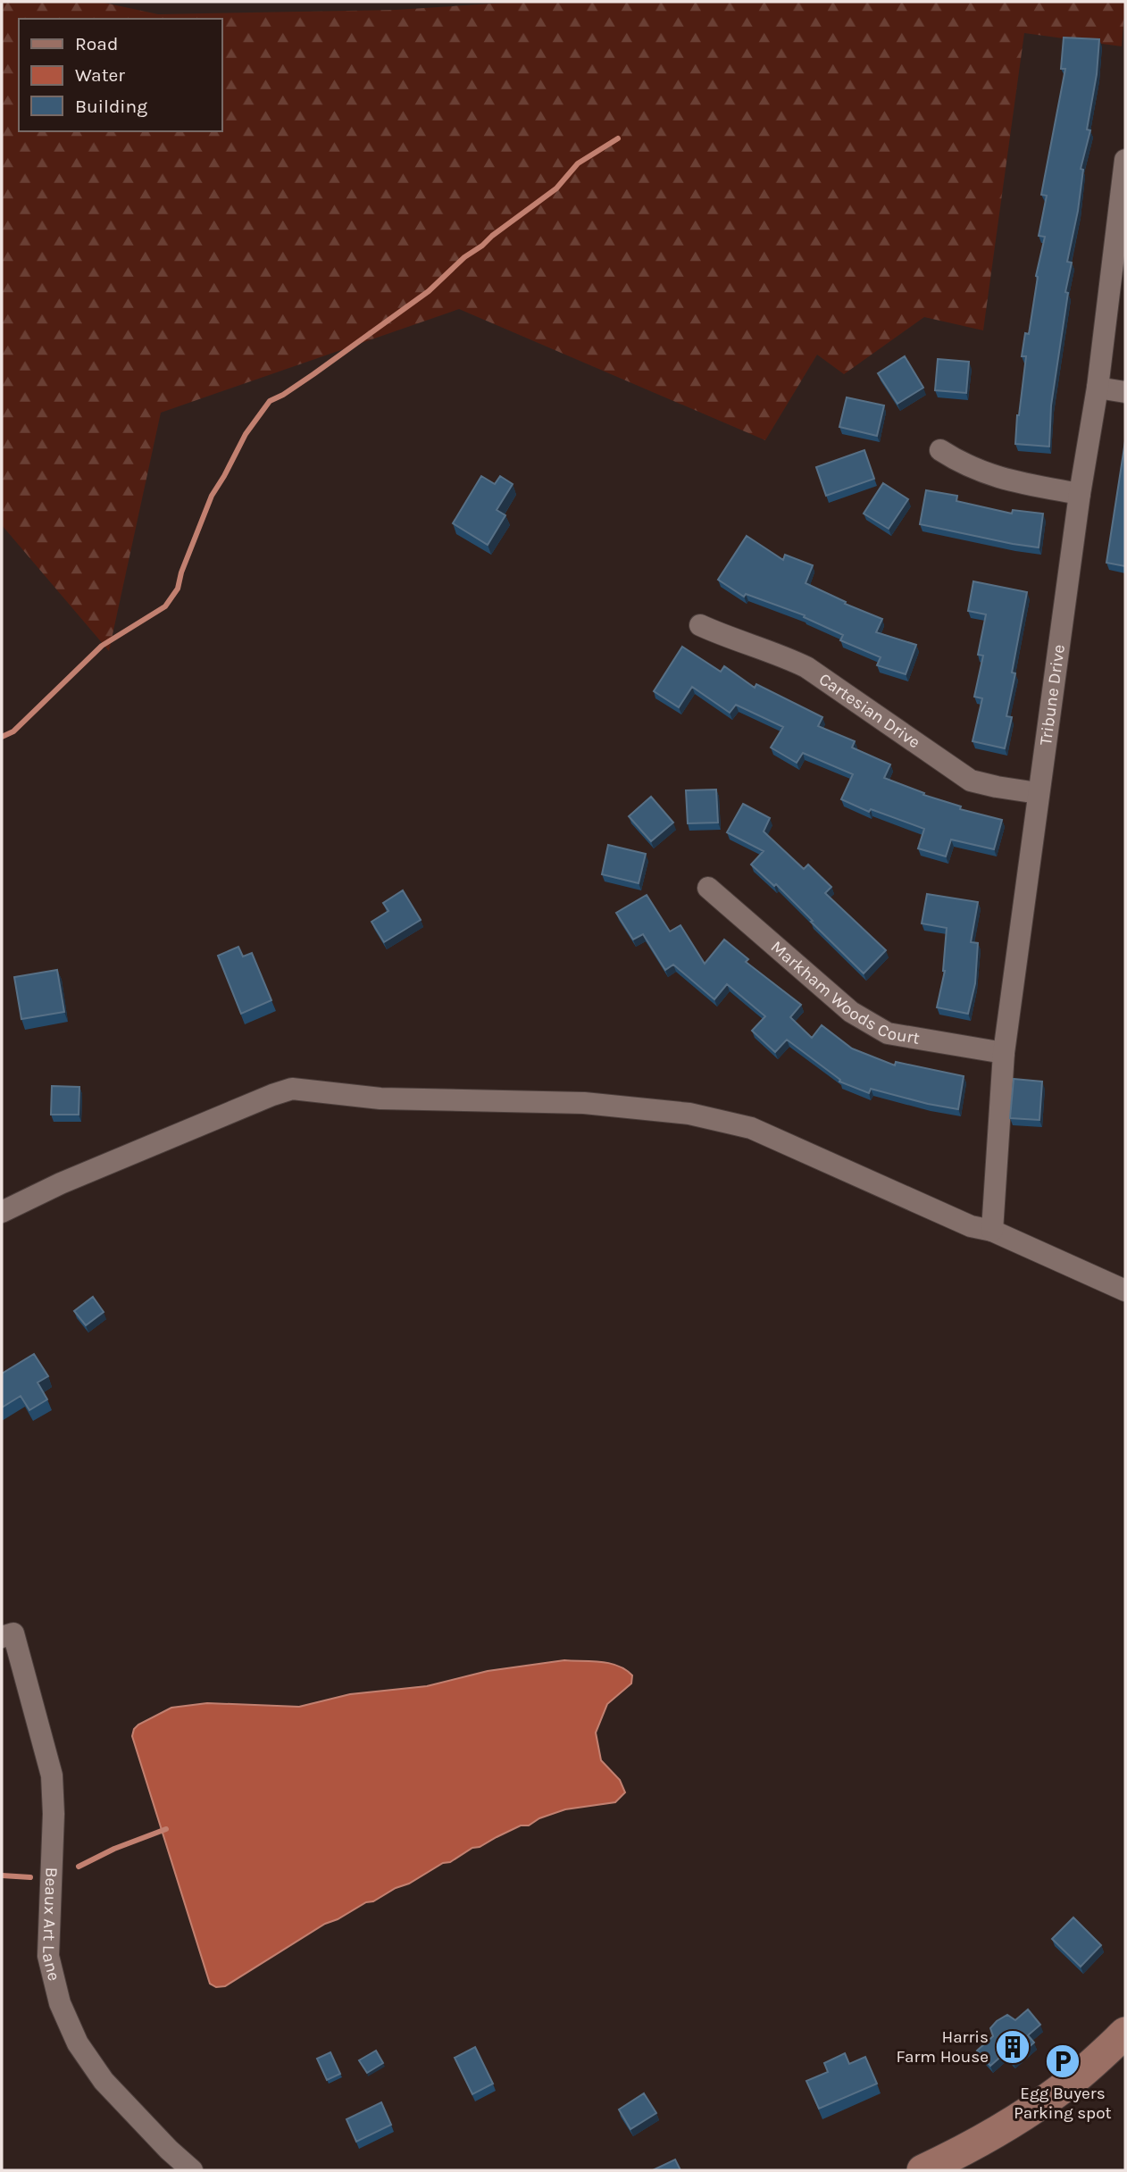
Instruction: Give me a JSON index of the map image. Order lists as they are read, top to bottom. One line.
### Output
{"streets":{"street":["Tribune Drive","Cartesian Drive","Markham Woods Court","Beaux Art Lane"]},"crossings":[["Tribune Drive","Cartesian Drive"],["Tribune Drive","Markham Woods Court"]],"places":{"building":["Harris Farm House"],"parking":["Egg Buyers Parking spot"]},"legend":["Road","Water","Building"]}
